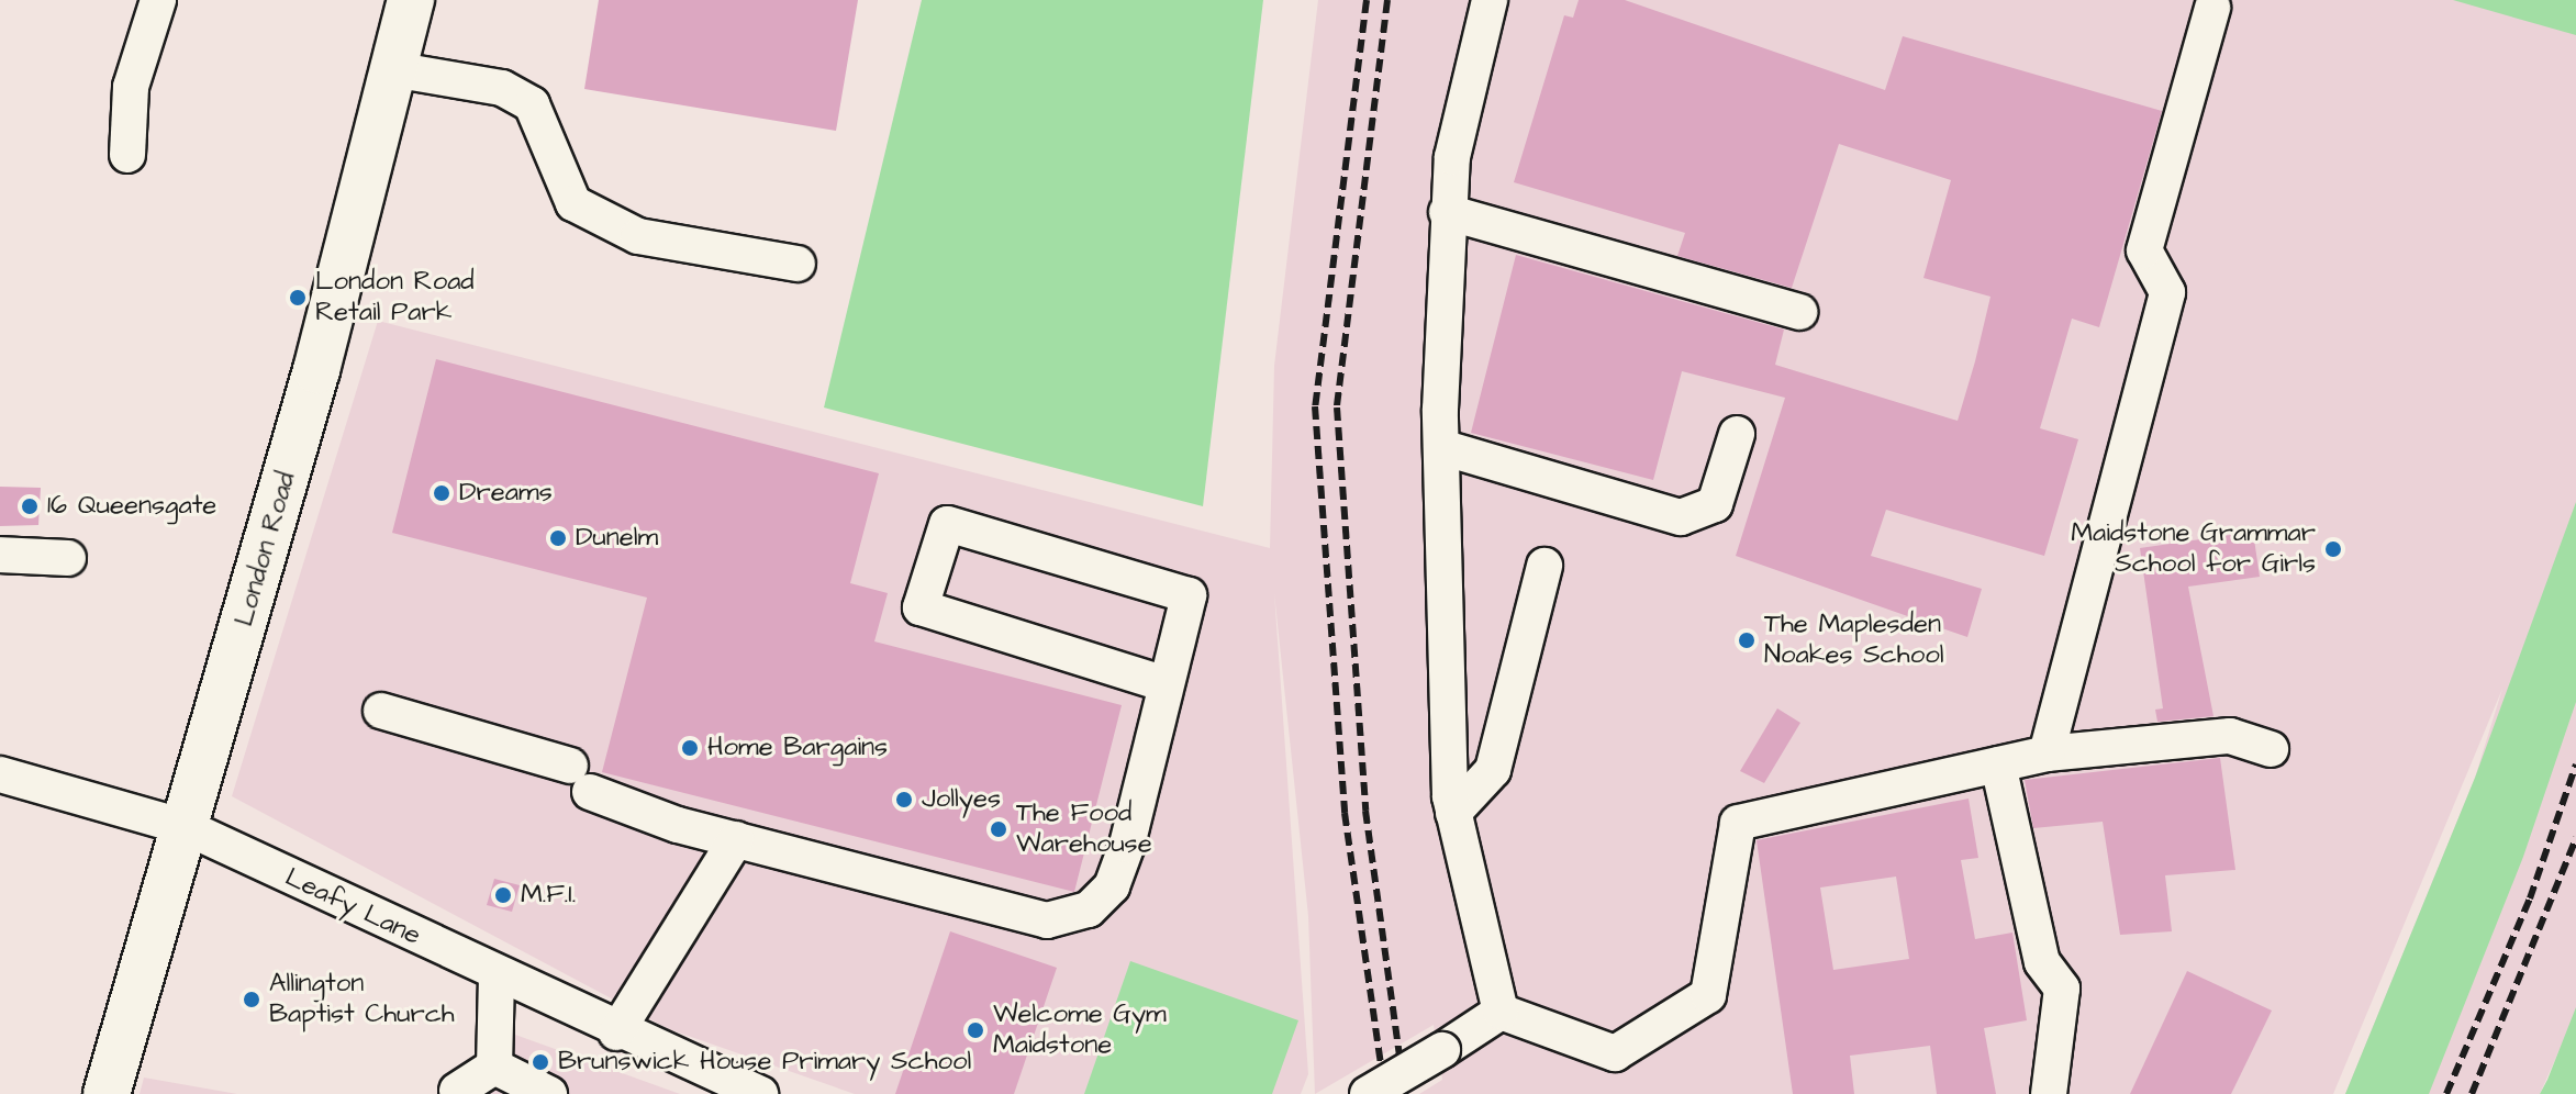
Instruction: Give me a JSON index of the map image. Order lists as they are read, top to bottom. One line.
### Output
{"streets":{"main road":["London Road"],"street":["Leafy Lane"]},"crossings":[["London Road","Leafy Lane"]],"places":["London Road Retail Park","Dreams","16 Queensgate","Dunelm","Maidstone Grammar School for Girls","The Maplesden Noakes School","Home Bargains","Jollyes","The Food Warehouse","M.F.I.","Allington Baptist Church","Welcome Gym Maidstone","Brunswick House Primary School"]}
